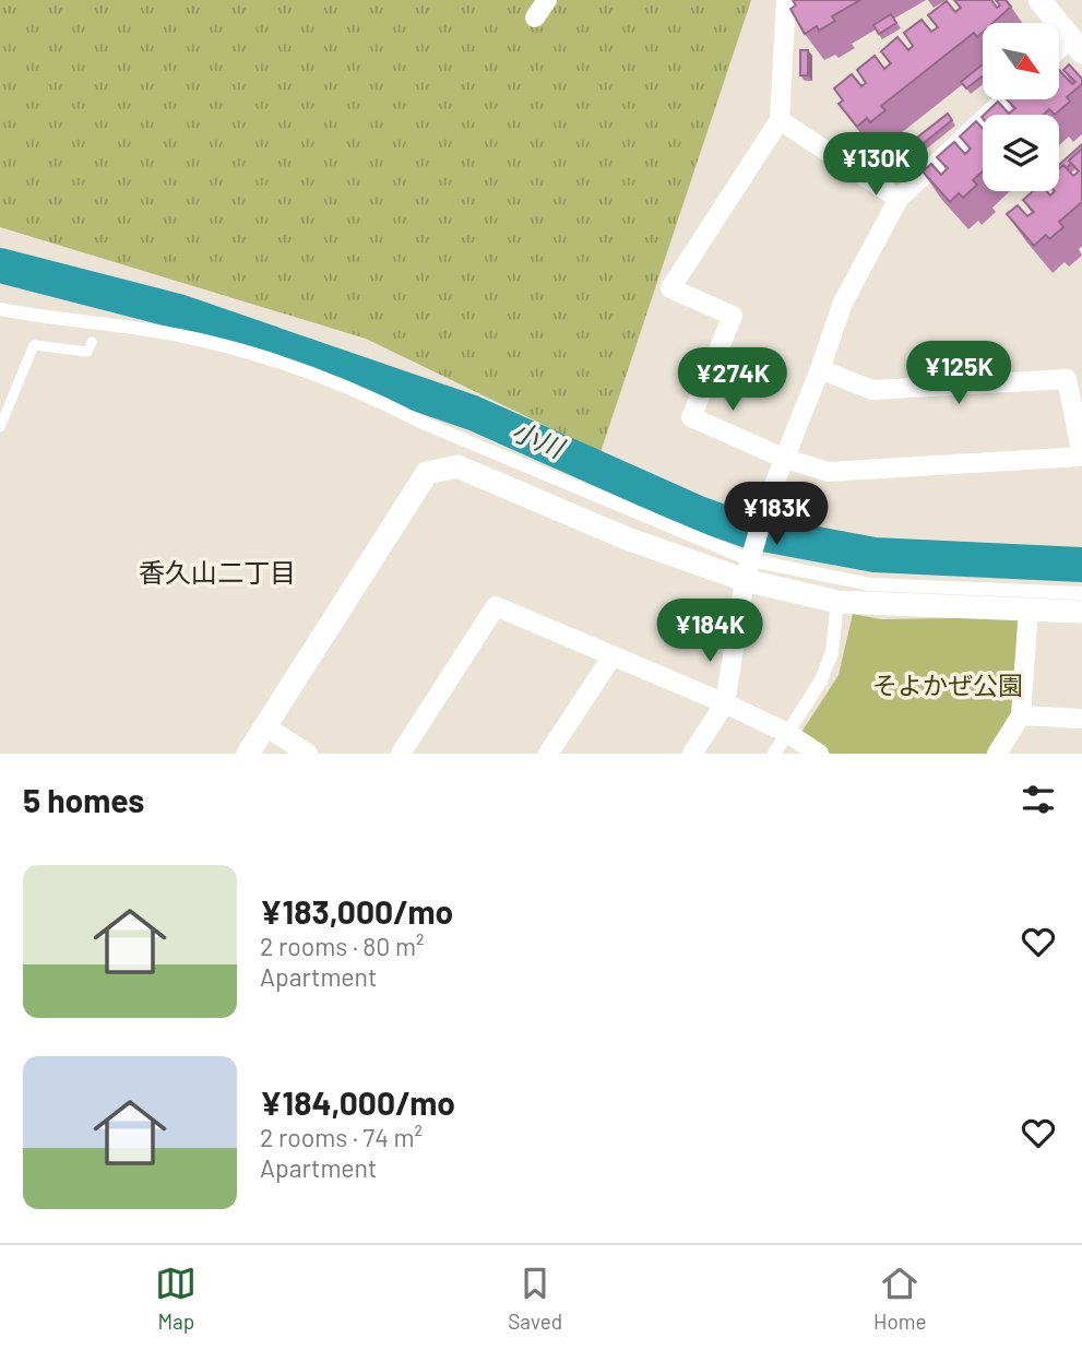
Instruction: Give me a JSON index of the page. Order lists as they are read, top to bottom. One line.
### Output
{"districts":["香久山二丁目"],"water":["小川"],"parks":["そよかぜ公園"],"north":"bottom right","page":{"price":["¥130K","¥125K","¥274K","¥183K","¥184K"],"heading":"5 homes","list":[{"name":"¥183,000/mo","note":"2 rooms · 80 m² · Apartment"},{"name":"¥184,000/mo","note":"2 rooms · 74 m² · Apartment"}],"tabs":["Map","Saved","Home"]}}
